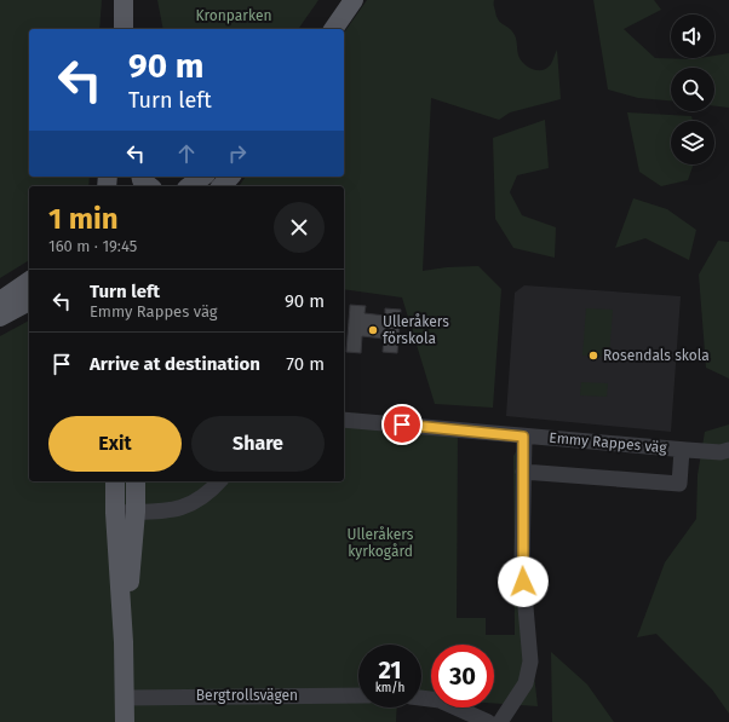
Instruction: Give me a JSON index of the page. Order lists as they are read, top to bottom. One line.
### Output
{"streets":{"street":["Emmy Rappes väg","Bergtrollsvägen"]},"parks":["Kronparken","Ulleråkers kyrkogård"],"places":["Ulleråkers förskola","Rosendals skola"],"page":{"turn":["90 m","Turn left"],"heading":["1 min","160 m · 19:45"],"list":[{"name":"Turn left","note":"Emmy Rappes väg","value":"90 m"},{"name":"Arrive at destination","value":"70 m"}],"buttons":["Exit","Share"],"speed":"21 km/h","limit":"30"}}
